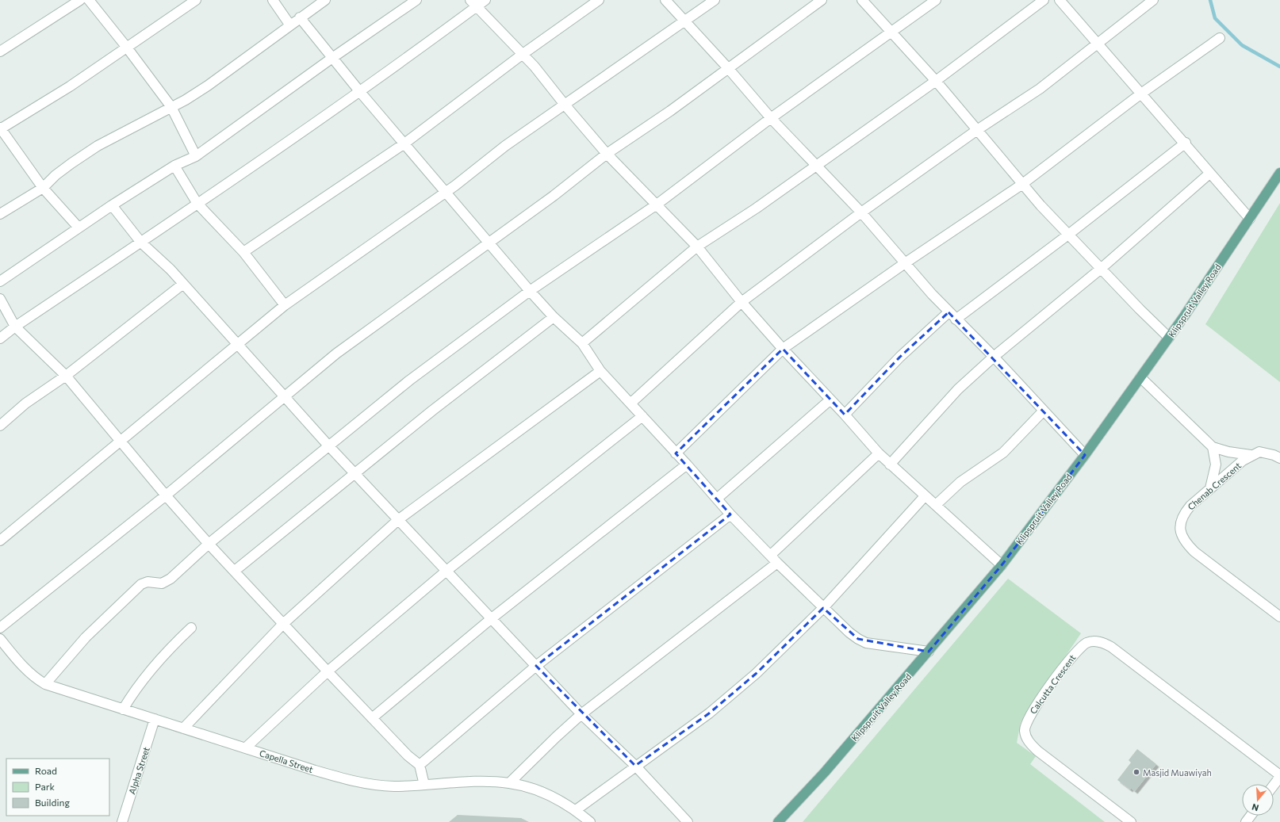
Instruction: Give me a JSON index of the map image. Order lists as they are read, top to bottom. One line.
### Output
{"streets":{"main road":["Klipspruit Valley Road"],"street":["Chenab Crescent","Calcutta Crescent","Capella Street","Alpha Street"]},"crossings":[["Capella Street","Alpha Street"]],"places":["Masjid Muawiyah"],"legend":["Road","Park","Building"],"north":"bottom"}
